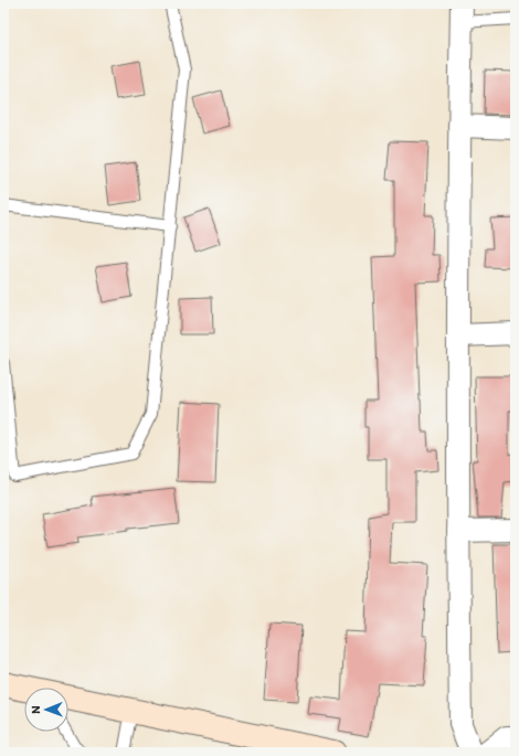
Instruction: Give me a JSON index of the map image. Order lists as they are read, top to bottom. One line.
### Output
{"north":"left"}
